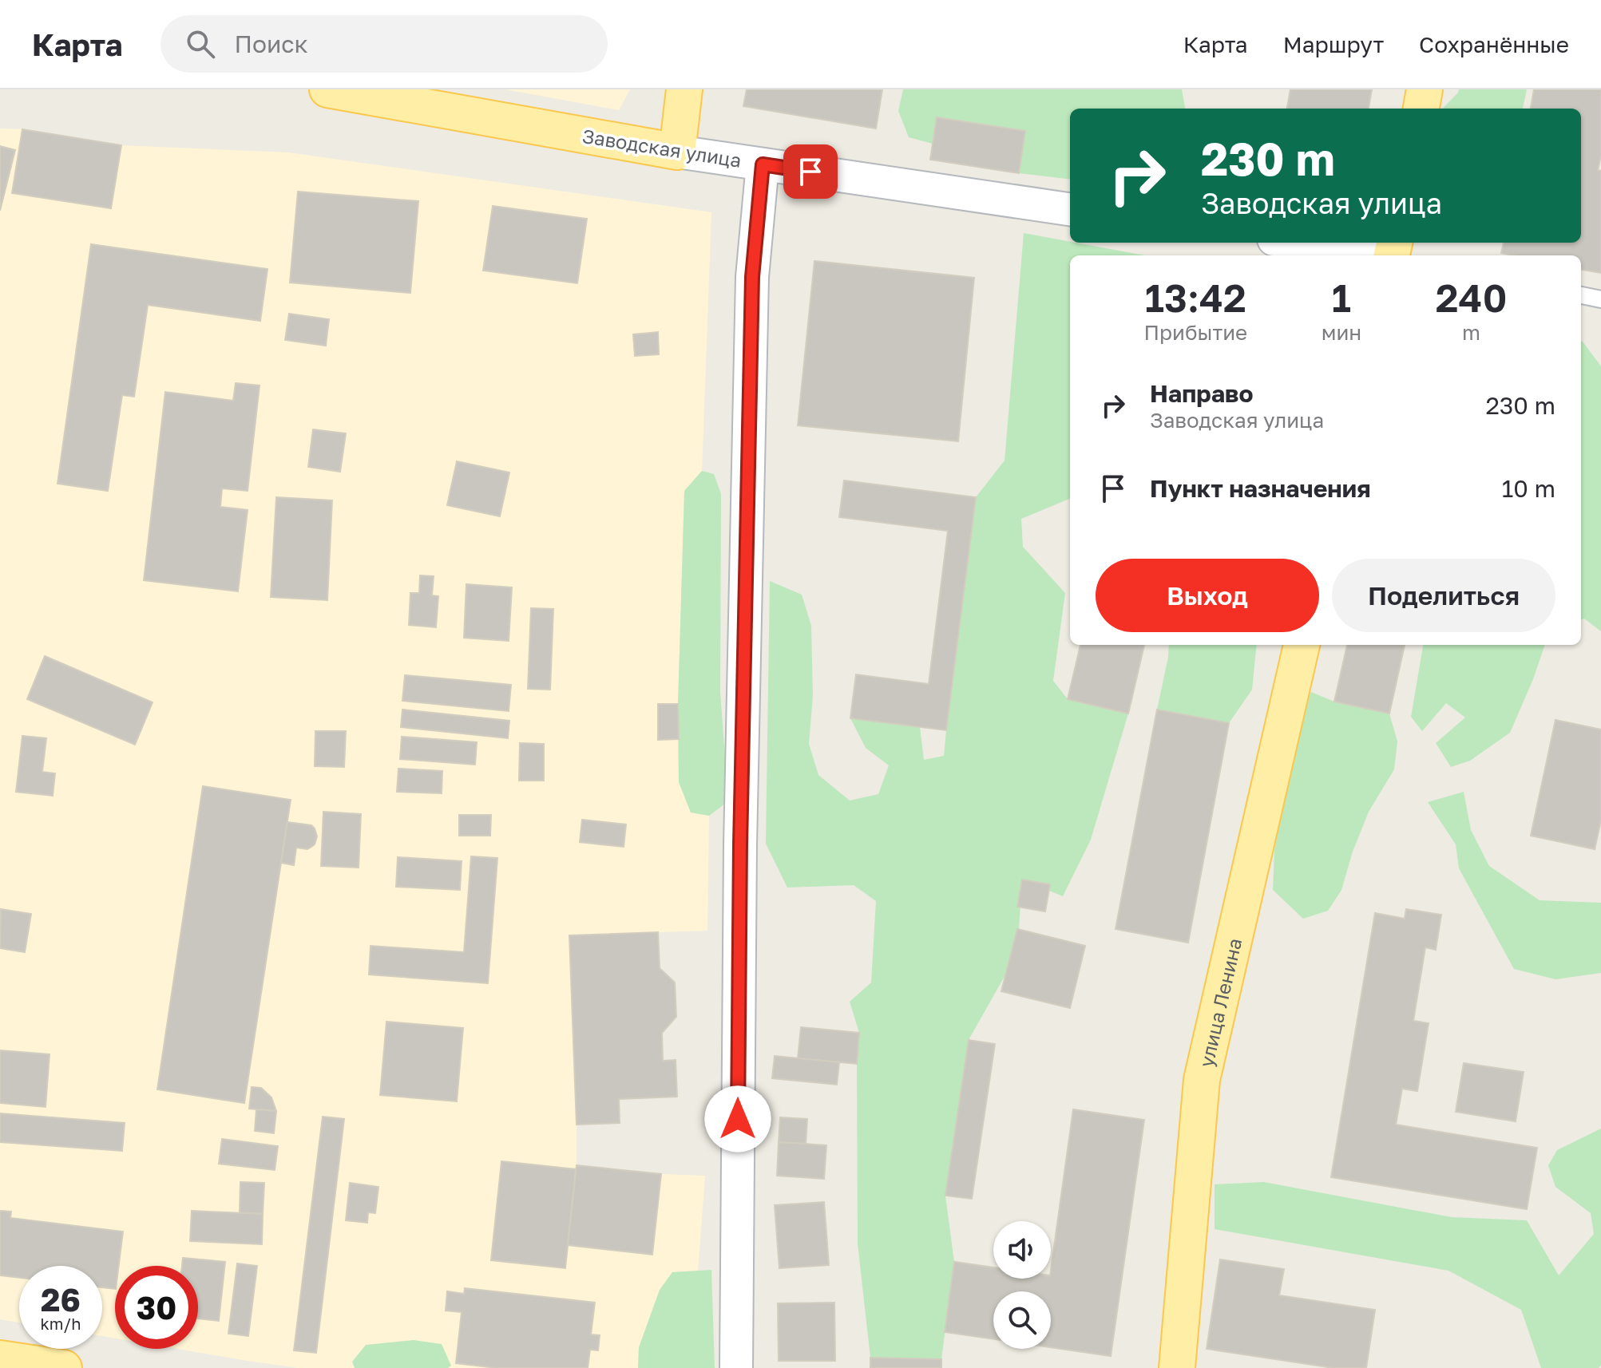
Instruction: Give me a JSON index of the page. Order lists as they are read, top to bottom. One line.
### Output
{"streets":{"main road":["Заводская улица","улица Ленина"]},"page":{"header":"Карта","search":"Поиск","nav":["Карта","Маршрут","Сохранённые"],"turn":["230 m","Заводская улица"],"eta":["13:42","Прибытие","1","мин","240","m"],"list":[{"name":"Направо","note":"Заводская улица","value":"230 m"},{"name":"Пункт назначения","value":"10 m"}],"buttons":["Выход","Поделиться"],"speed":"26 km/h","limit":"30"}}
